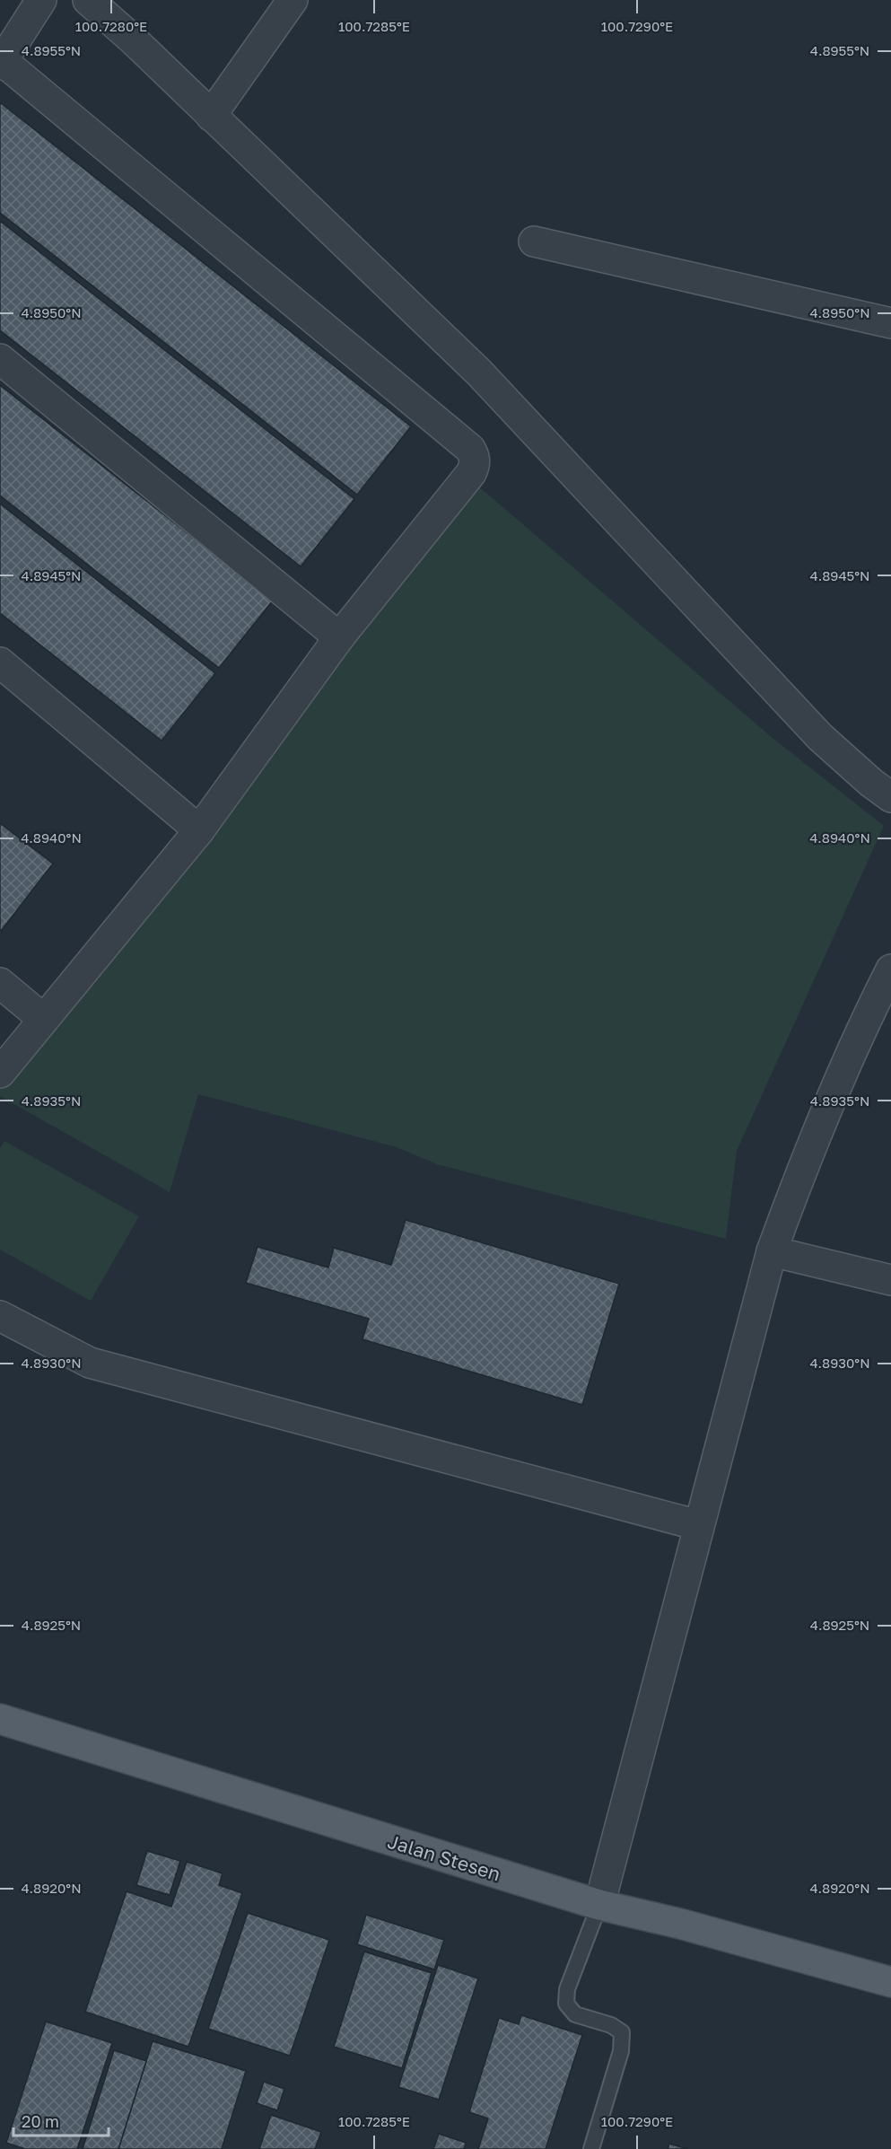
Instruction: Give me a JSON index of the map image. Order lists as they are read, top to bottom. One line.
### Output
{"streets":{"main road":["Jalan Stesen"]},"scale_bar":"20 m","coordinates":["100.7280°E","100.7285°E","100.7290°E","4.8955°N","4.8950°N","4.8945°N","4.8940°N","4.8935°N","4.8930°N","4.8925°N","4.8920°N"]}
